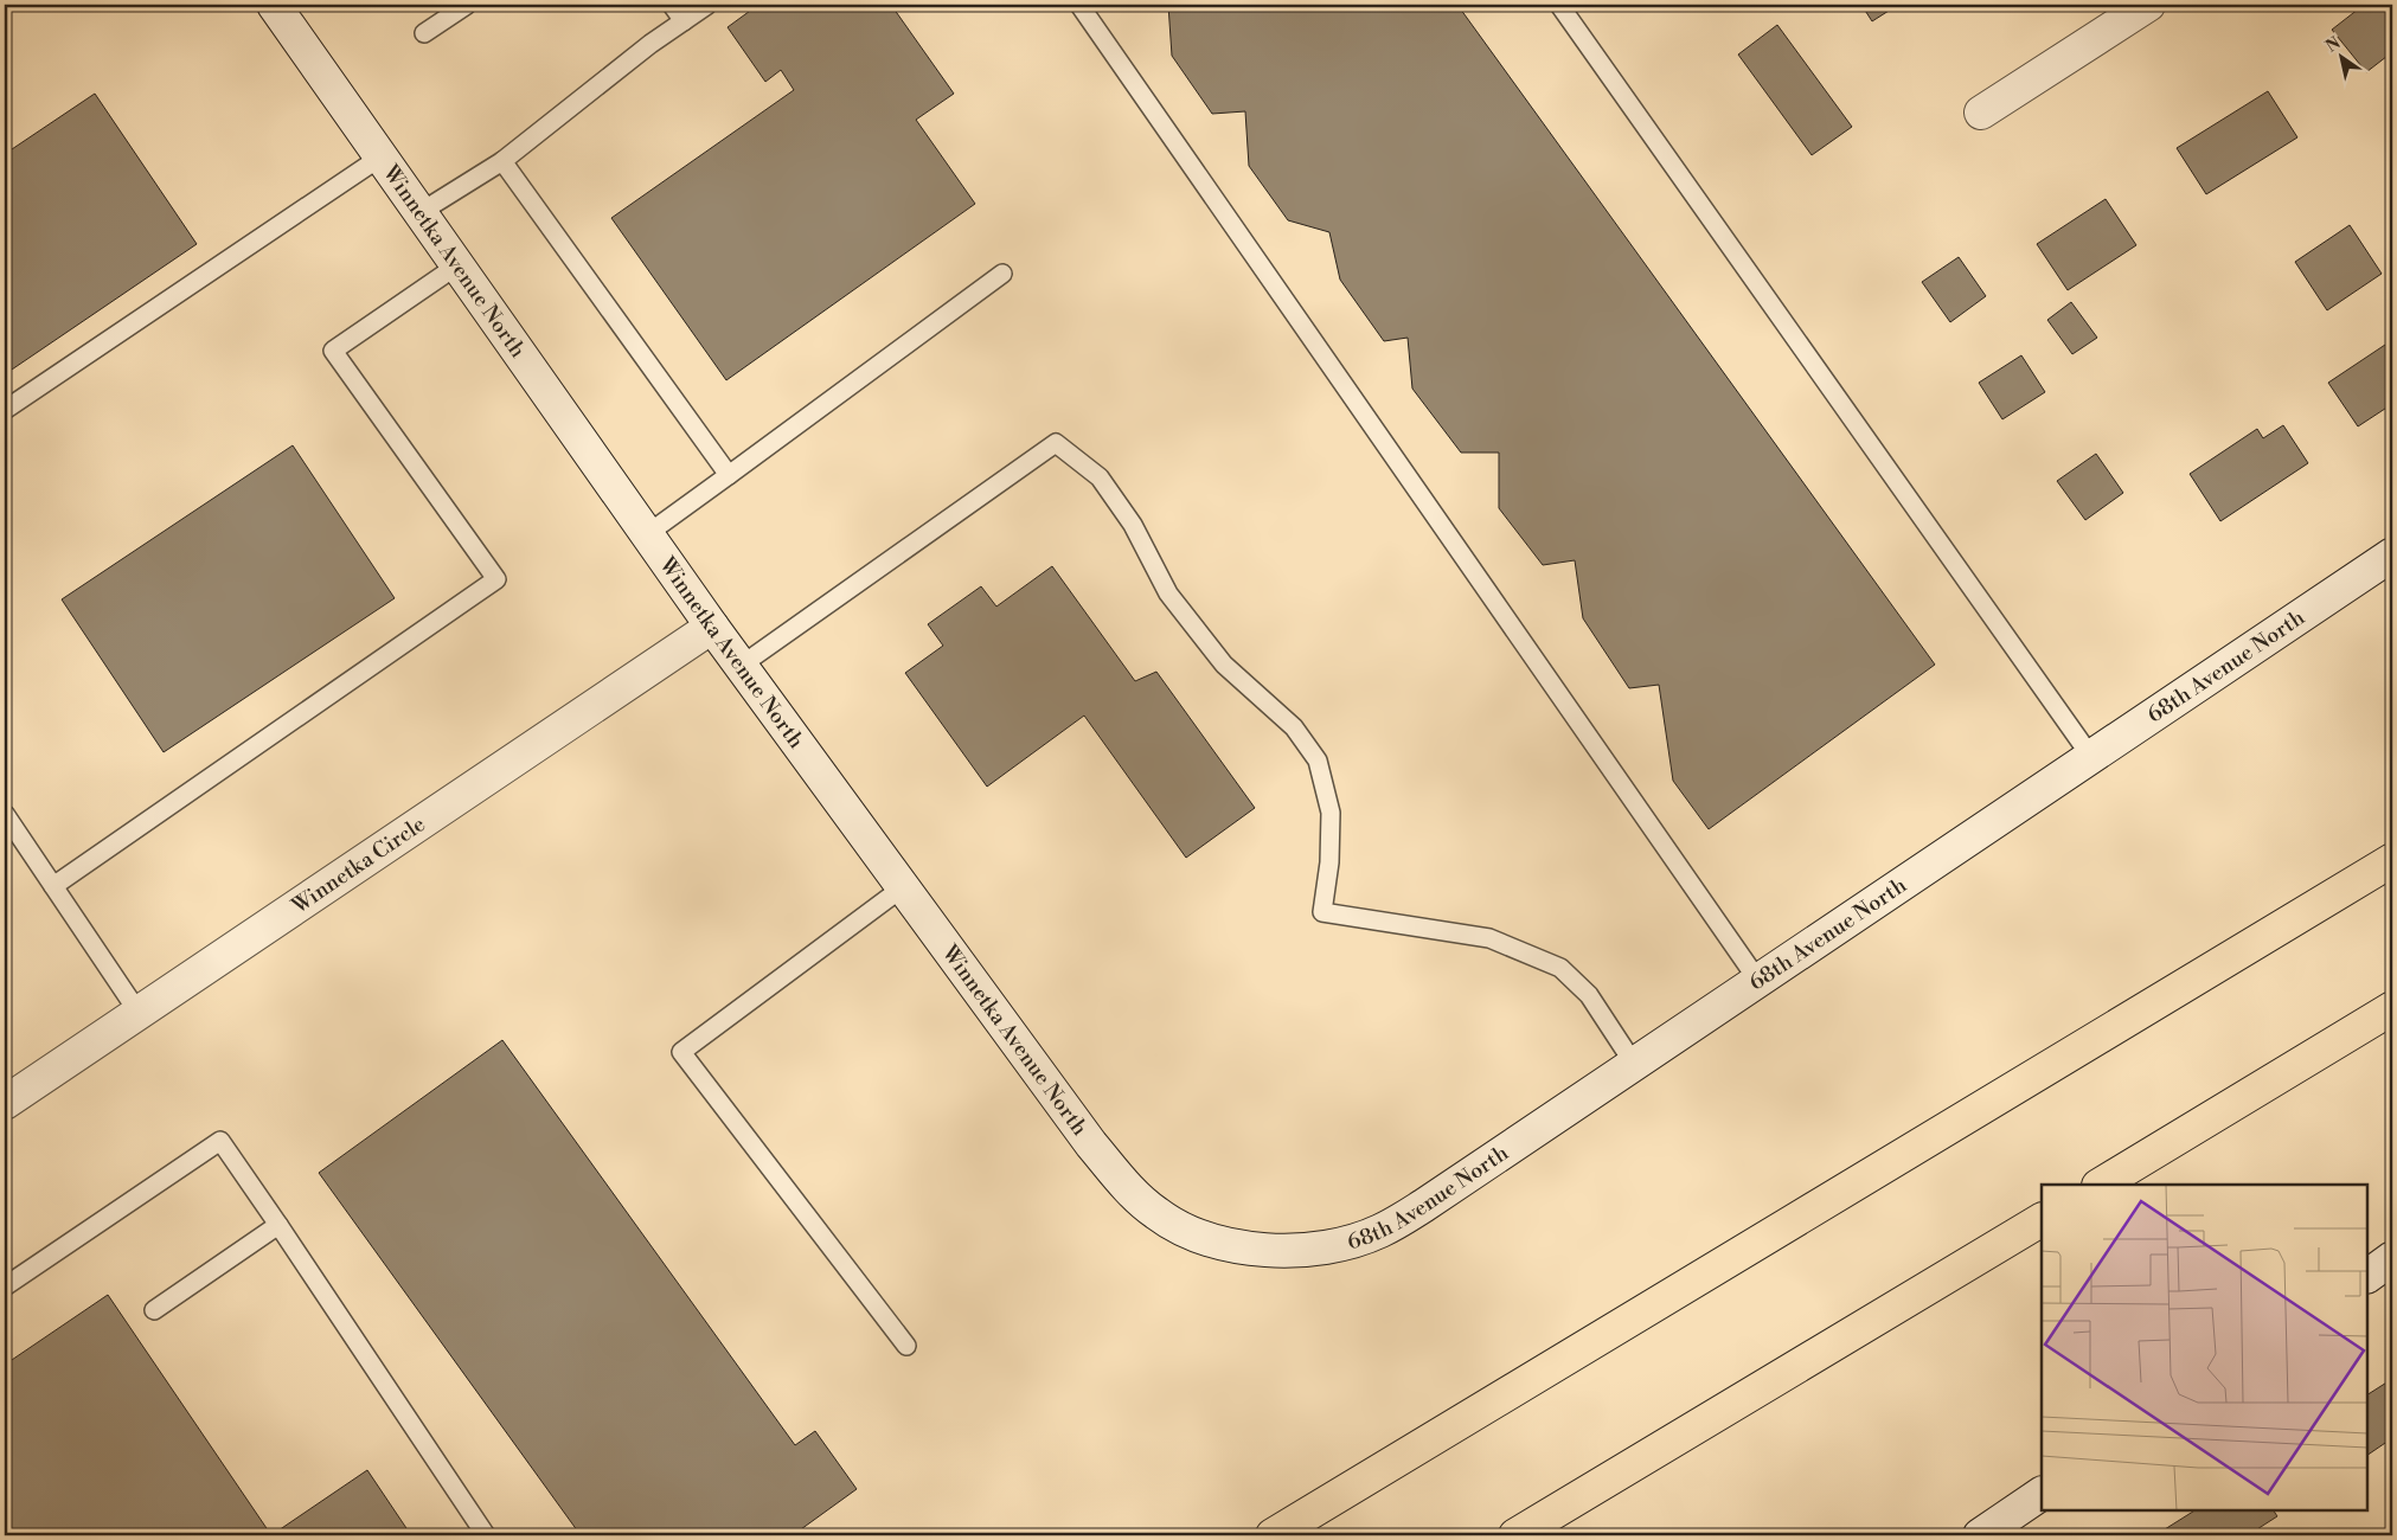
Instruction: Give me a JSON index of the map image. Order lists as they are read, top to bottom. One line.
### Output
{"streets":{"street":["Winnetka Avenue North","68th Avenue North","Winnetka Circle"]},"crossings":[["Winnetka Avenue North","68th Avenue North"],["Winnetka Avenue North","Winnetka Circle"]],"north":"top left"}
